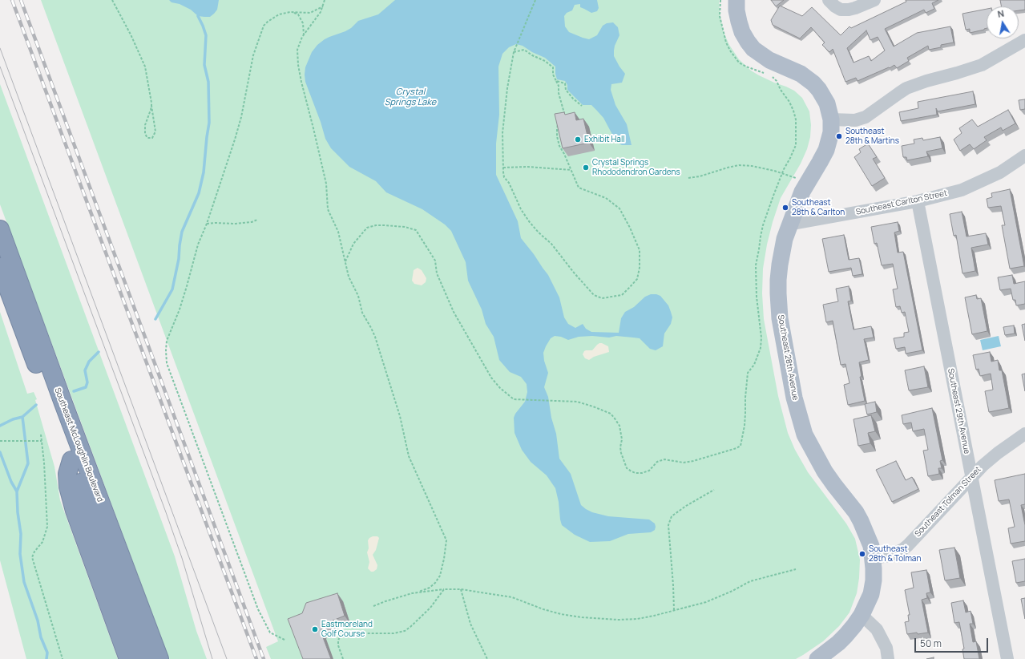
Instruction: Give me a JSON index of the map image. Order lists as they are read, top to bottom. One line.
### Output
{"streets":{"highway":["Southeast McLoughlin Boulevard"],"main road":["Southeast 28th Avenue"],"street":["Southeast Carlton Street","Southeast 29th Avenue","Southeast Tolman Street"]},"crossings":[["Southeast Carlton Street","Southeast 28th Avenue"],["Southeast Carlton Street","Southeast 29th Avenue"],["Southeast 28th Avenue","Southeast Tolman Street"],["Southeast 29th Avenue","Southeast Tolman Street"]],"water":["Crystal Springs Lake"],"places":["Southeast 28th & Martins","Exhibit Hall","Crystal Springs Rhododendron Gardens","Southeast 28th & Carlton","Southeast 28th & Tolman","Eastmoreland Golf Course"],"scale_bar":"50 m","north":"top"}
